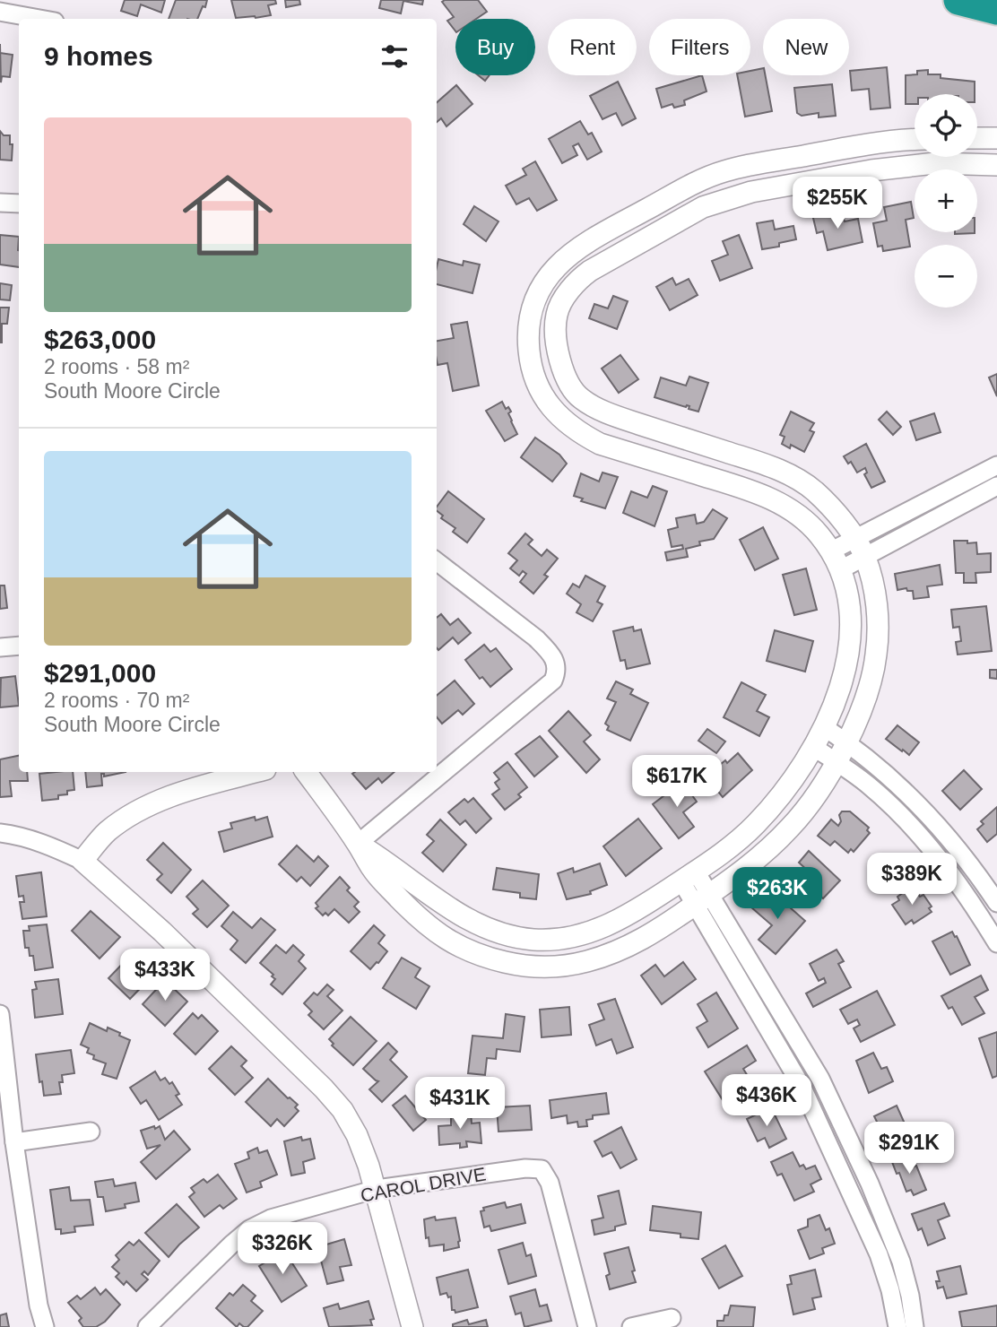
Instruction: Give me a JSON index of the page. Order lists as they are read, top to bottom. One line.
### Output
{"streets":{"street":["CAROL DRIVE"]},"page":{"chip":["Buy","Rent","Filters","New"],"heading":"9 homes","map_buttons":["+","−"],"list":[{"name":"$263,000","note":"2 rooms · 58 m² · South Moore Circle"},{"name":"$291,000","note":"2 rooms · 70 m² · South Moore Circle"}],"price":["$255K","$617K","$389K","$263K","$433K","$436K","$431K","$291K","$326K"]}}
